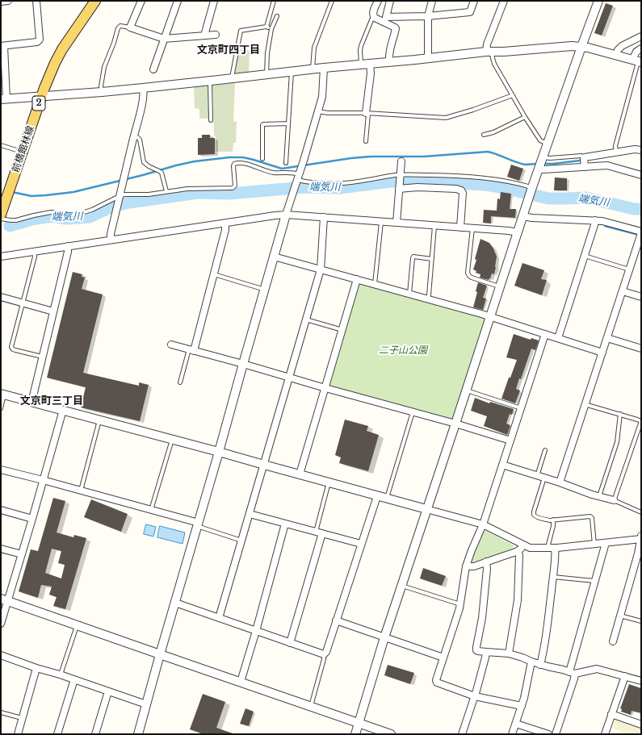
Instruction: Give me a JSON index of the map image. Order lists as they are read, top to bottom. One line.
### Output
{"streets":{"main road":["2","前橋館林線"]},"districts":["文京町四丁目","文京町三丁目"],"water":["端気川"],"parks":["二子山公園"]}
